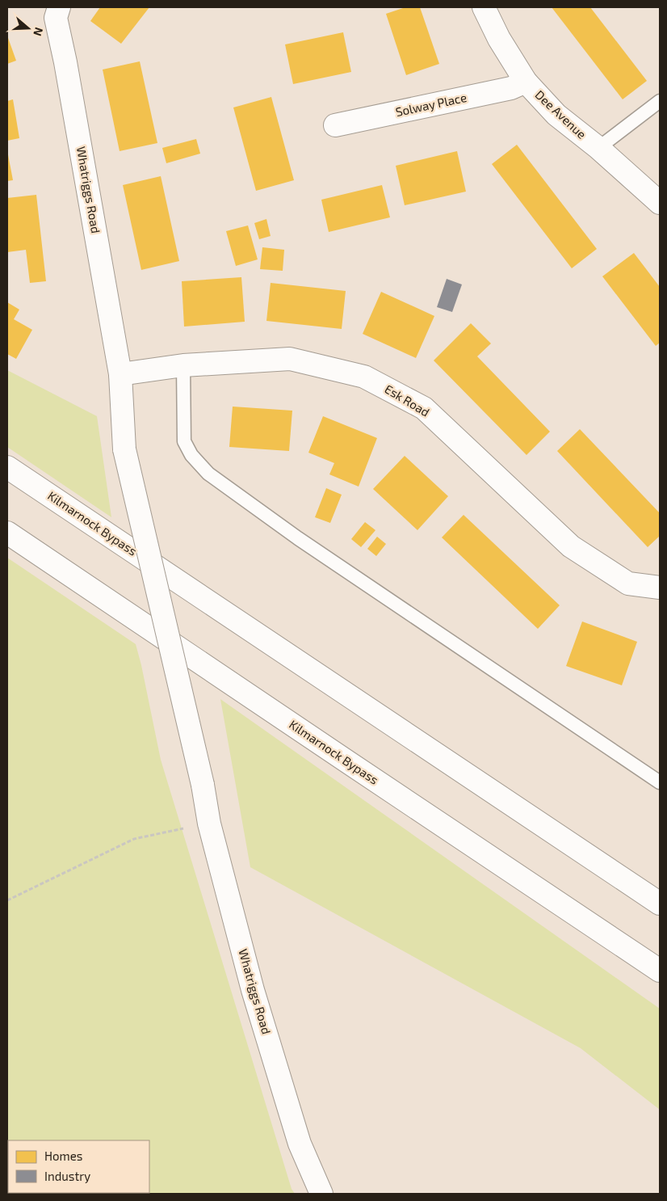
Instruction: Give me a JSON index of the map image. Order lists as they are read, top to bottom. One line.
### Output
{"streets":{"main road":["Solway Place","Dee Avenue","Whatriggs Road","Esk Road","Kilmarnock Bypass"]},"crossings":[["Solway Place","Dee Avenue"],["Whatriggs Road","Esk Road"]],"legend":["Homes","Industry"],"north":"right"}
